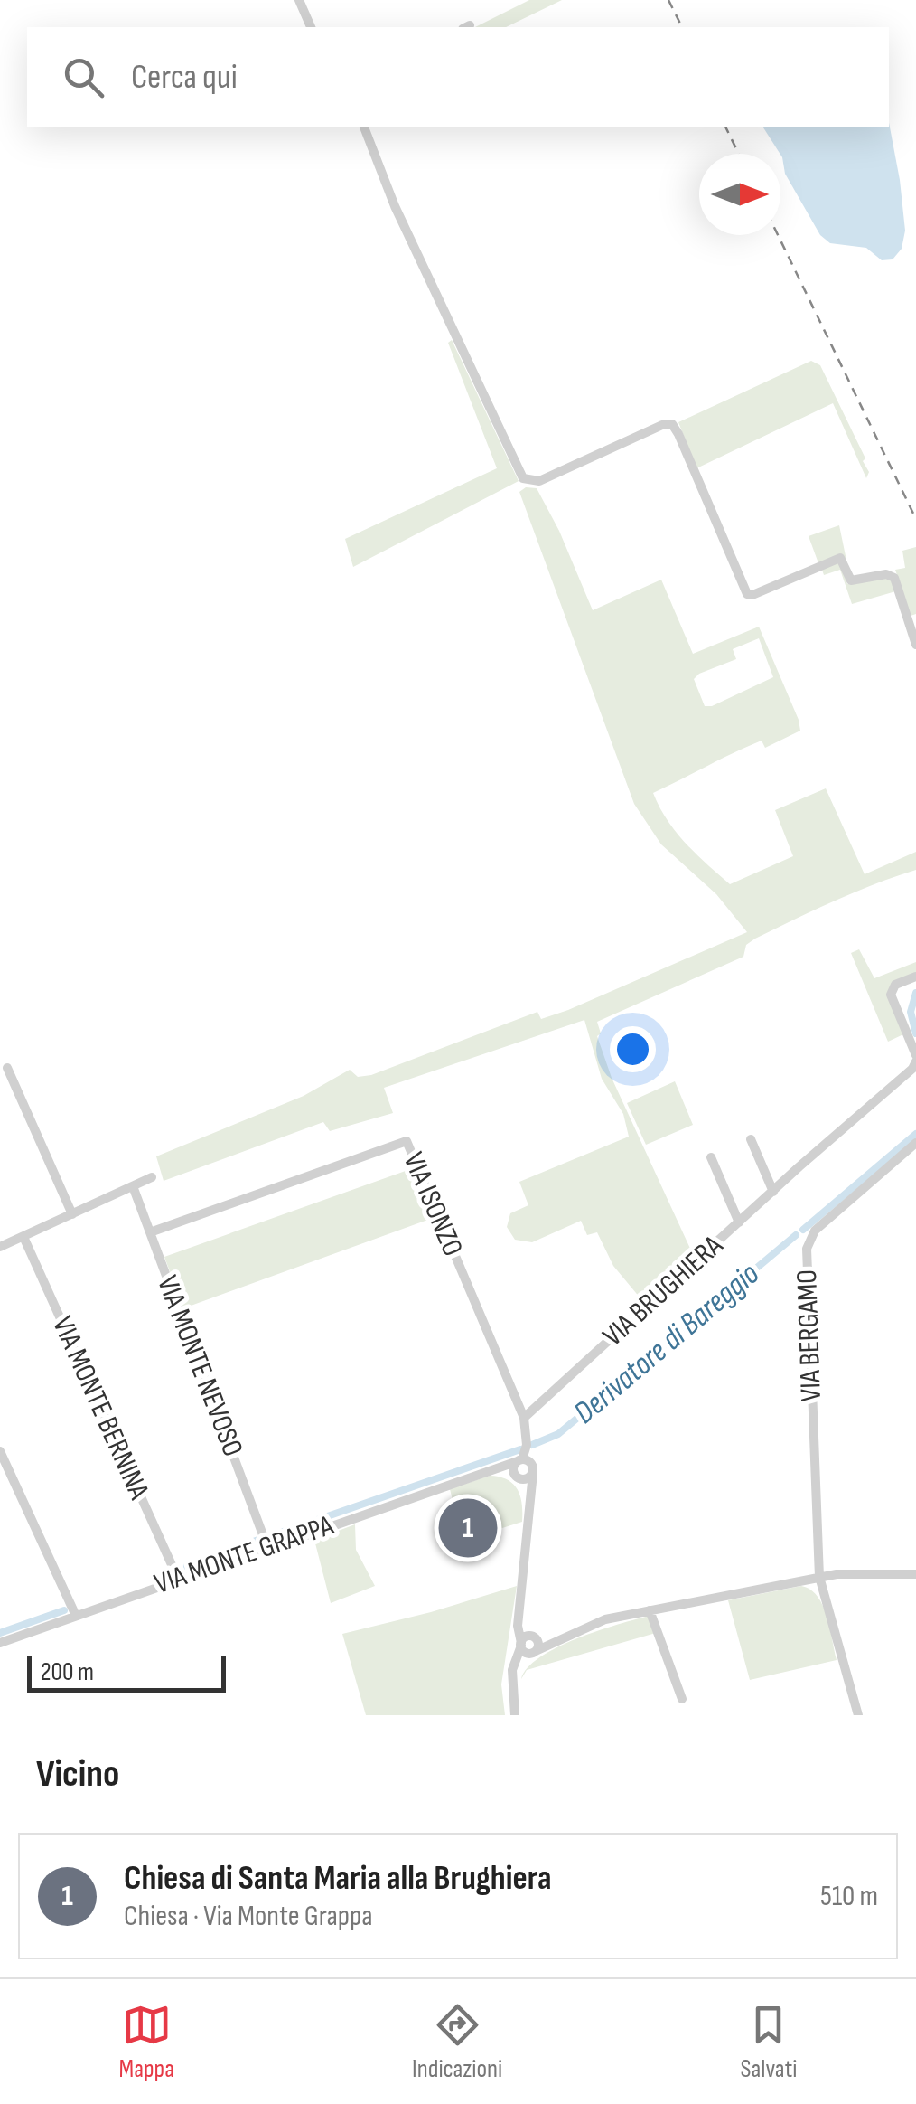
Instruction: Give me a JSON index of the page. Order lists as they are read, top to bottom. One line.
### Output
{"streets":{"street":["VIA ISONZO","VIA BRUGHIERA","VIA BERGAMO","VIA MONTE NEVOSO","VIA MONTE BERNINA","VIA MONTE GRAPPA"]},"crossings":[["VIA ISONZO","VIA BRUGHIERA"],["VIA ISONZO","VIA MONTE NEVOSO"],["VIA MONTE NEVOSO","VIA MONTE GRAPPA"],["VIA MONTE BERNINA","VIA MONTE GRAPPA"]],"water":["Derivatore di Bareggio"],"scale_bar":"200 m","north":"right","page":{"search":"Cerca qui","pins":"1","scale":"200 m","heading":"Vicino","list":[{"mark":"1","name":"Chiesa di Santa Maria alla Brughiera","note":"Chiesa · Via Monte Grappa","value":"510 m"}],"nav":["Mappa","Indicazioni","Salvati"]}}
